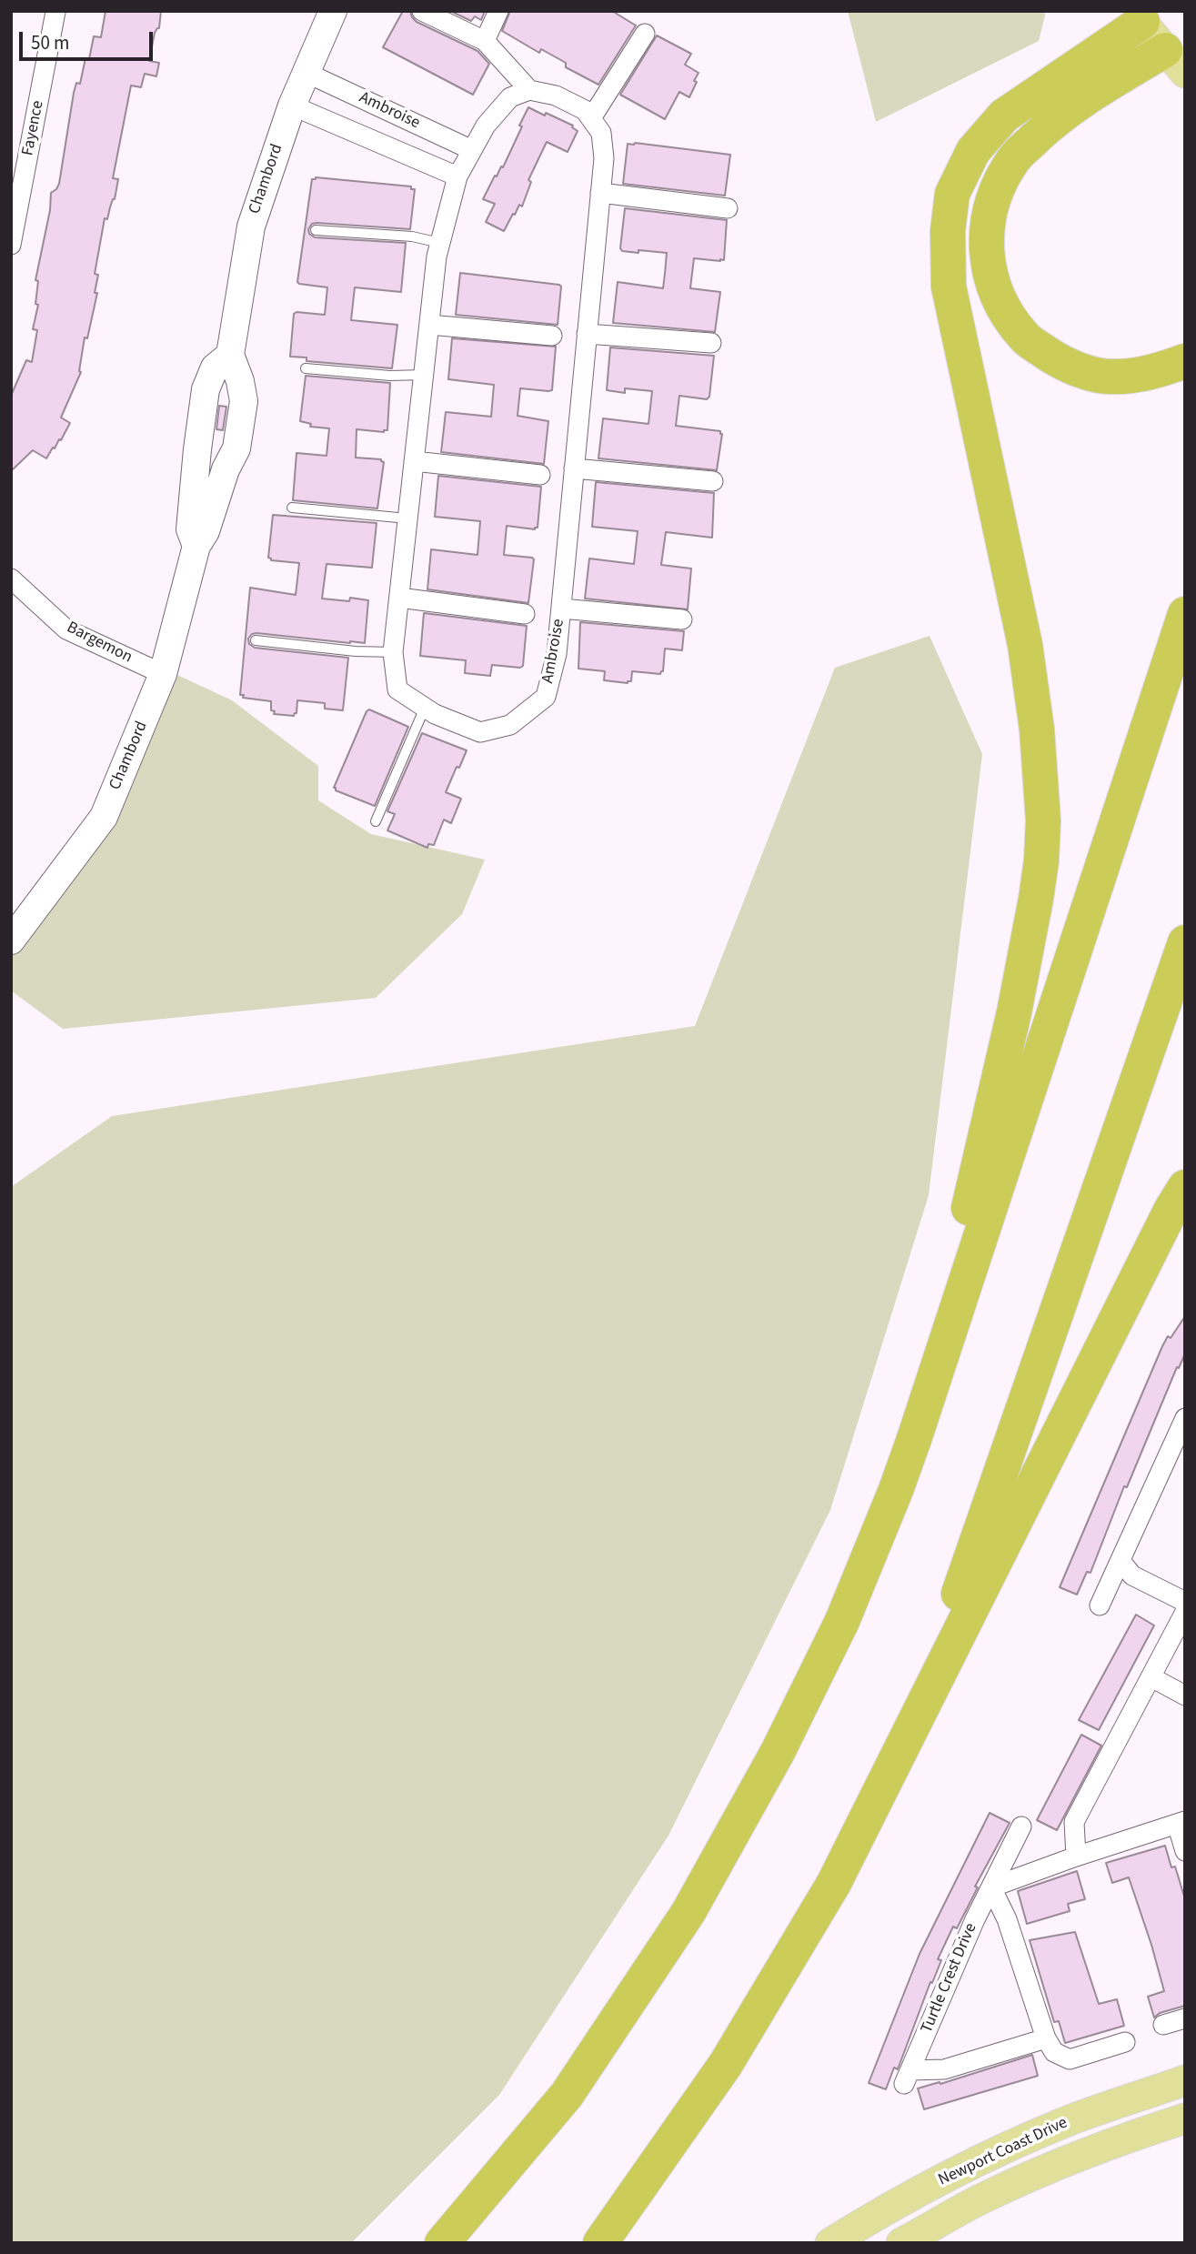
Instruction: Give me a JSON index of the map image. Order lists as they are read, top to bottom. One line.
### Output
{"streets":{"main road":["Newport Coast Drive"],"street":["Ambroise","Fayence","Chambord","Bargemon","Turtle Crest Drive"]},"crossings":[["Ambroise","Chambord"],["Chambord","Bargemon"]],"scale_bar":"50 m"}
